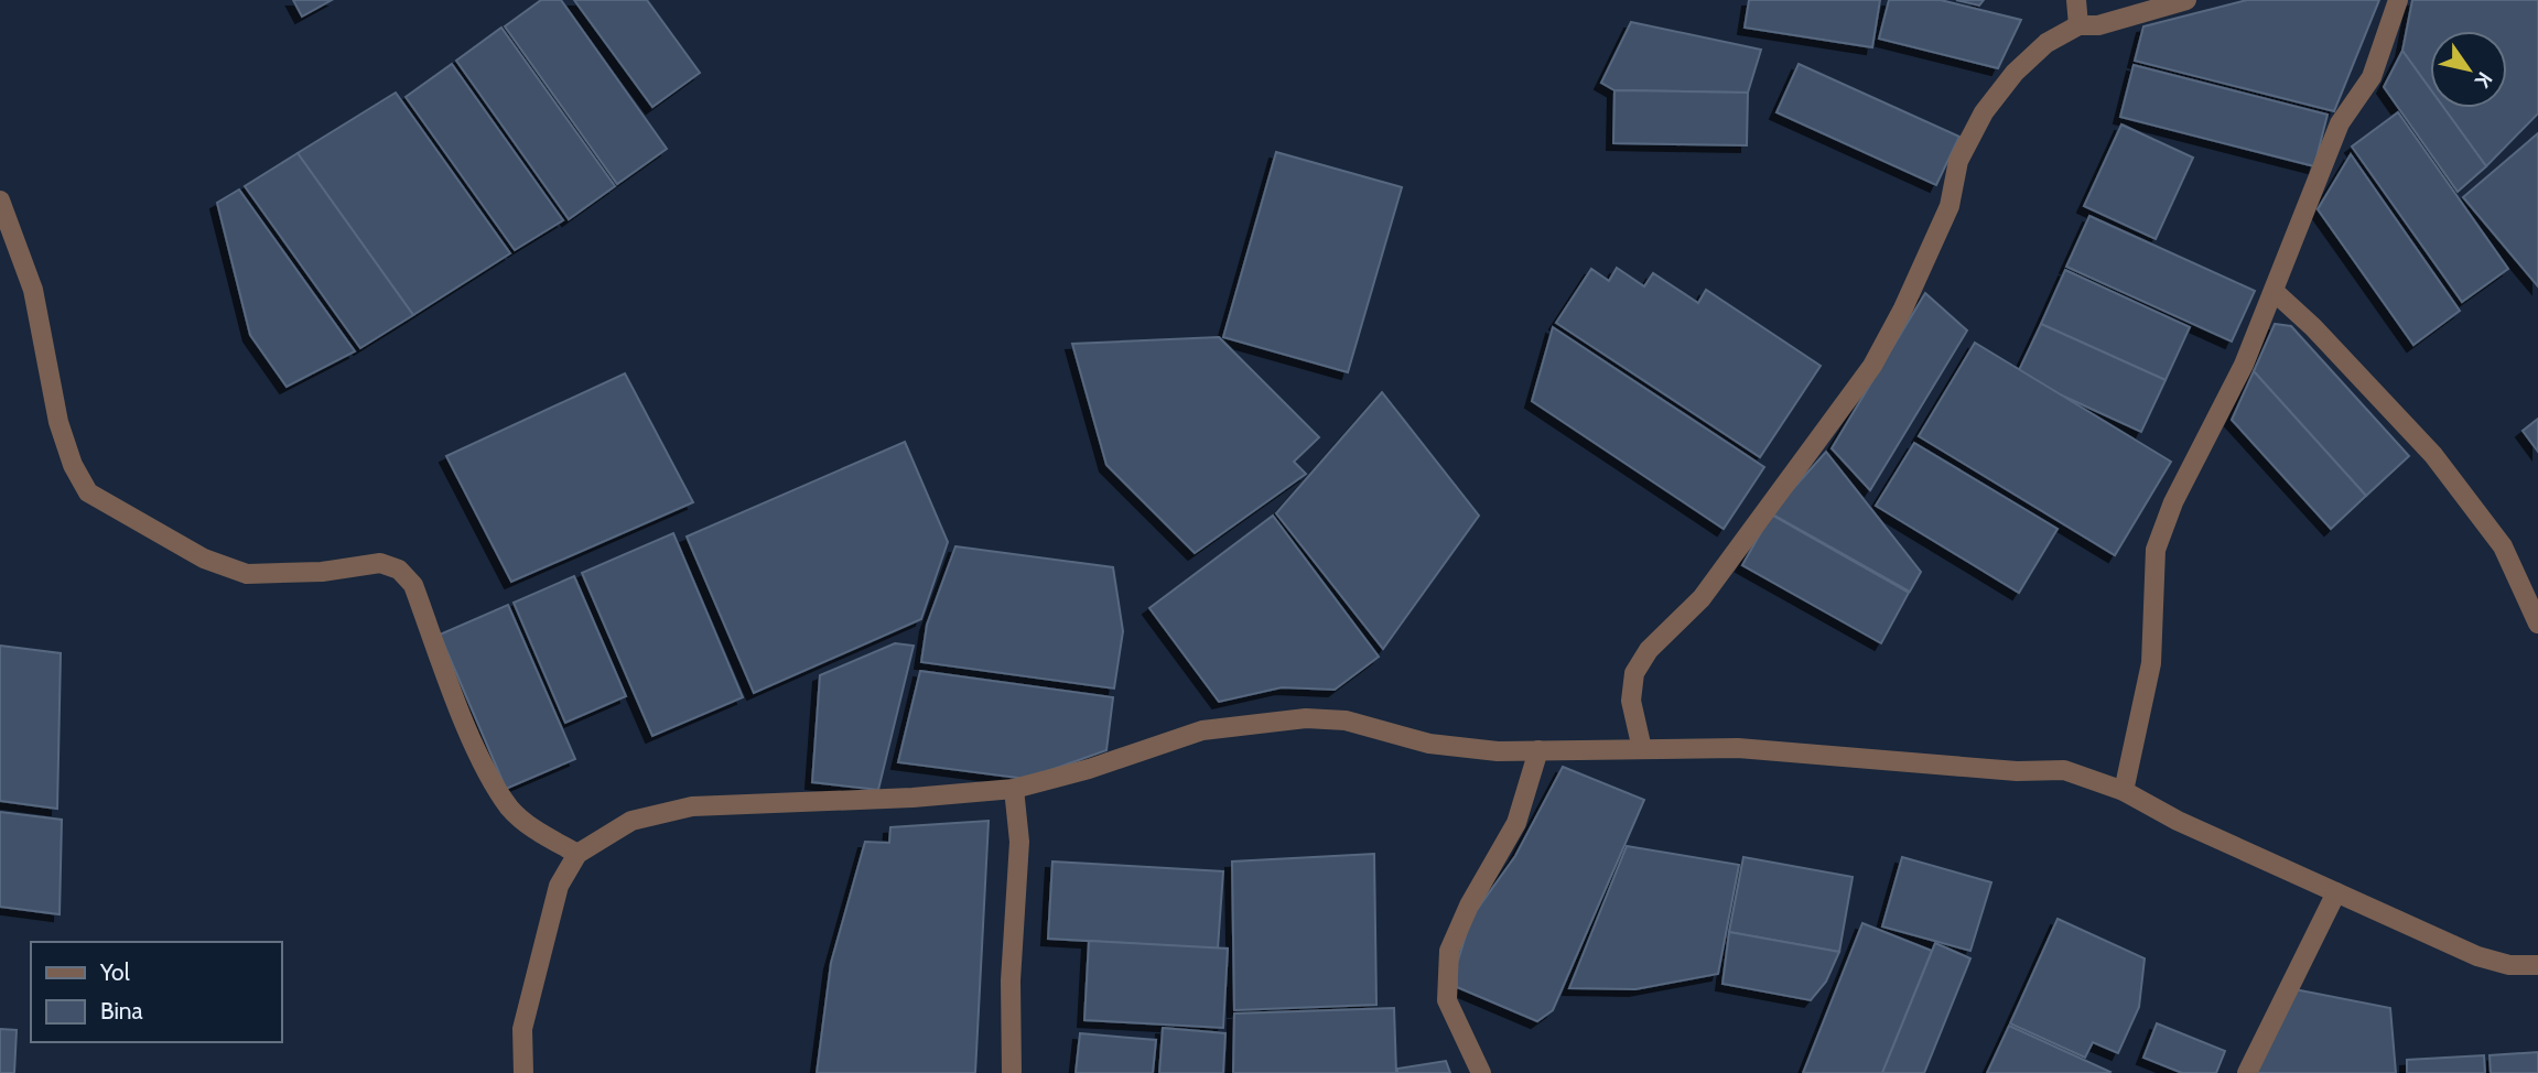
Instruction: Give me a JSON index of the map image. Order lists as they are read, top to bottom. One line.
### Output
{"legend":["Yol","Bina"],"north":"bottom right"}
